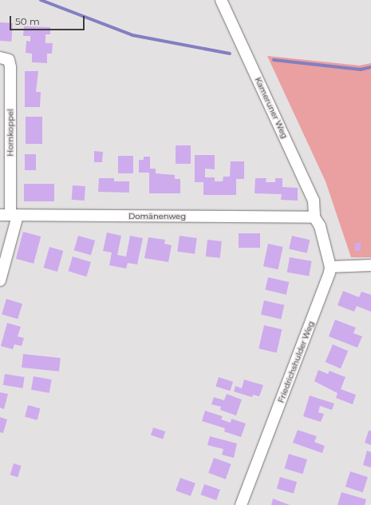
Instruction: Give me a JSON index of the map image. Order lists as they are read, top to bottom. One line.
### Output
{"streets":{"street":["Kameruner Weg","Hornkoppel","Domänenweg","Friedrichshulder Weg"]},"crossings":[["Kameruner Weg","Domänenweg"],["Hornkoppel","Domänenweg"]],"scale_bar":"50 m"}
